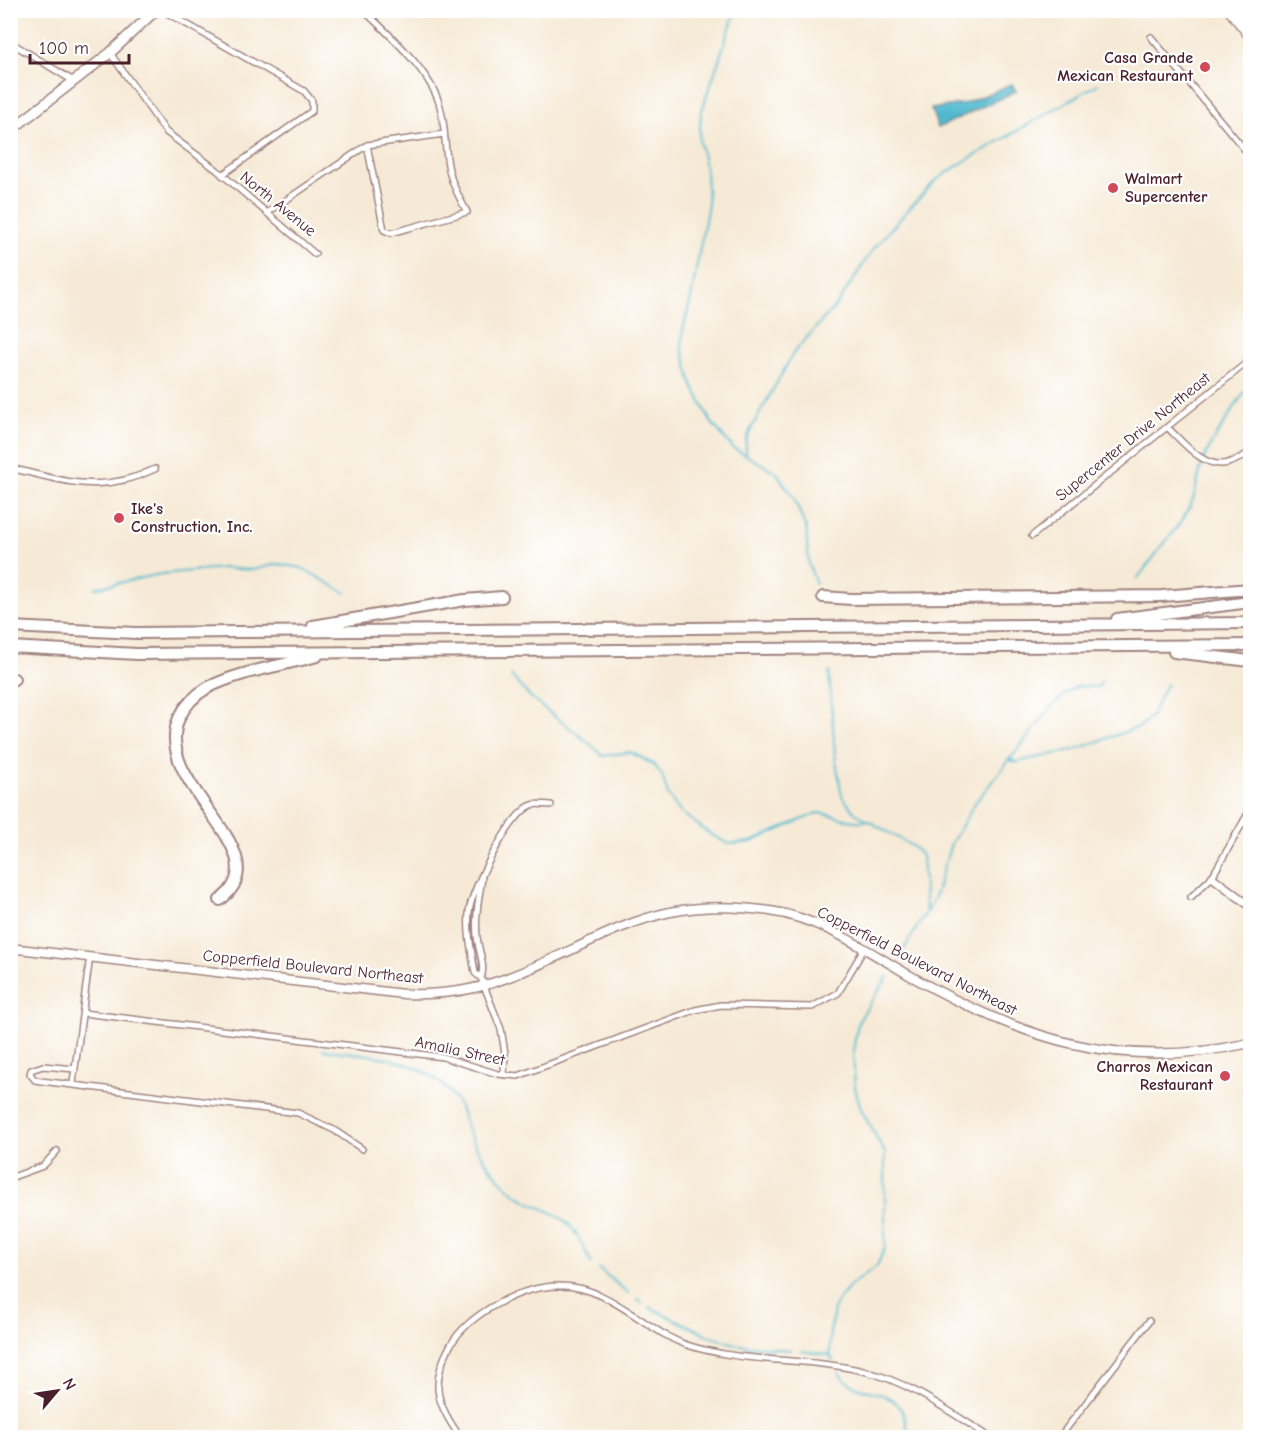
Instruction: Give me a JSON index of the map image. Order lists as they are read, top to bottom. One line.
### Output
{"streets":{"main road":["Copperfield Boulevard Northeast"],"street":["North Avenue","Supercenter Drive Northeast","Amalia Street"]},"crossings":[["Copperfield Boulevard Northeast","Amalia Street"]],"places":["Casa Grande Mexican Restaurant","Walmart Supercenter","Ike's Construction, Inc.","Charros Mexican Restaurant"],"scale_bar":"100 m","north":"top right"}
